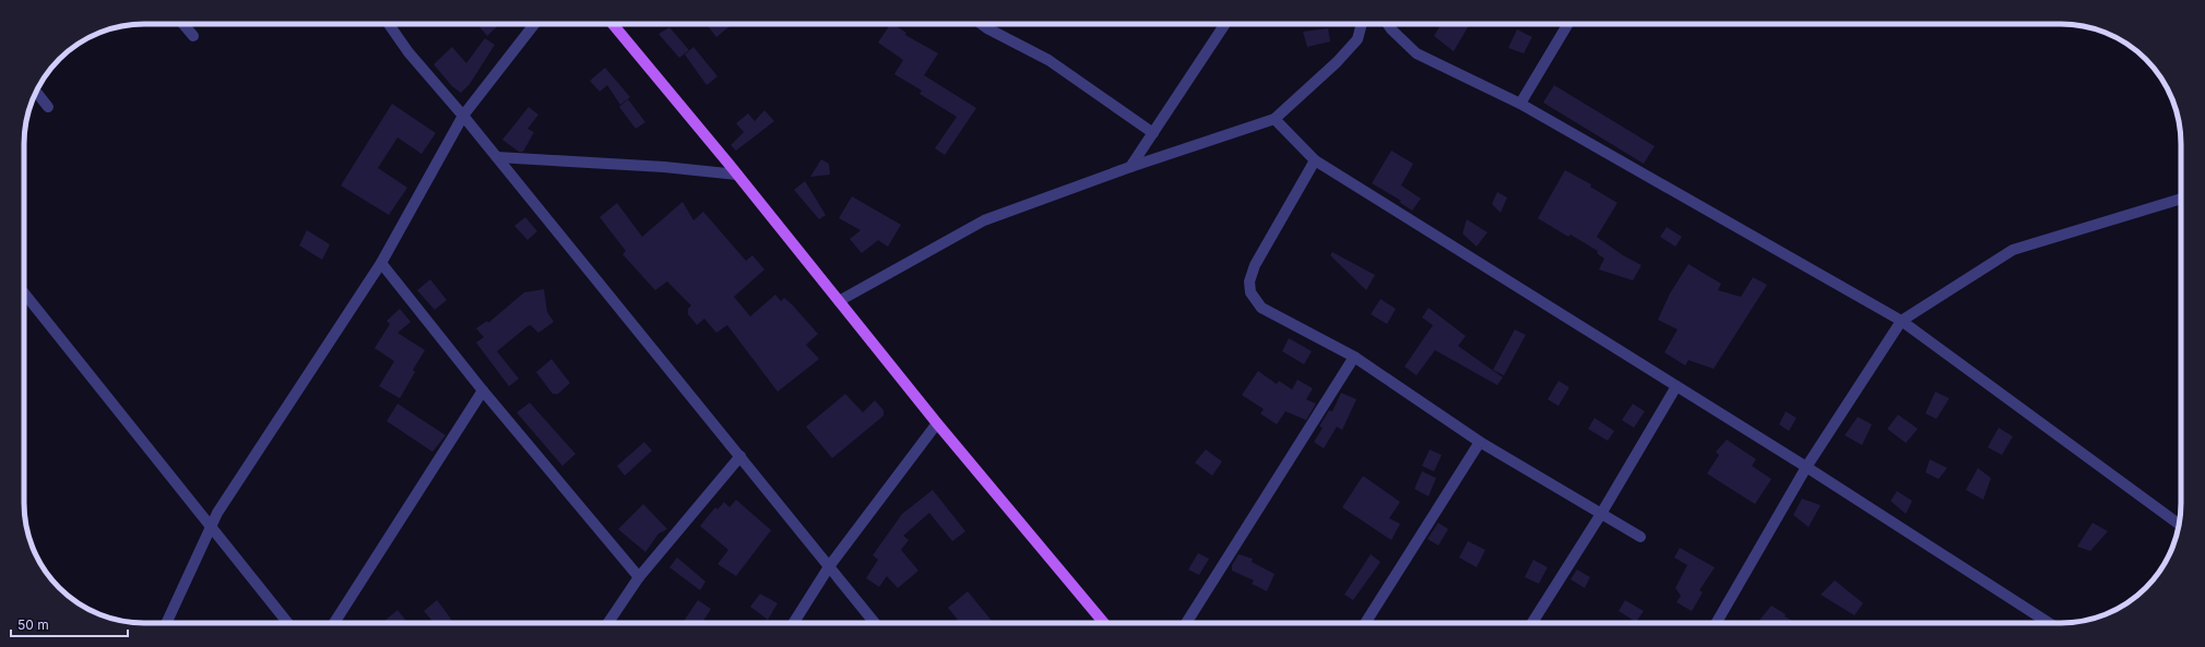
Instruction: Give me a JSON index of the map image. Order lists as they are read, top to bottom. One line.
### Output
{"scale_bar":"50 m"}
